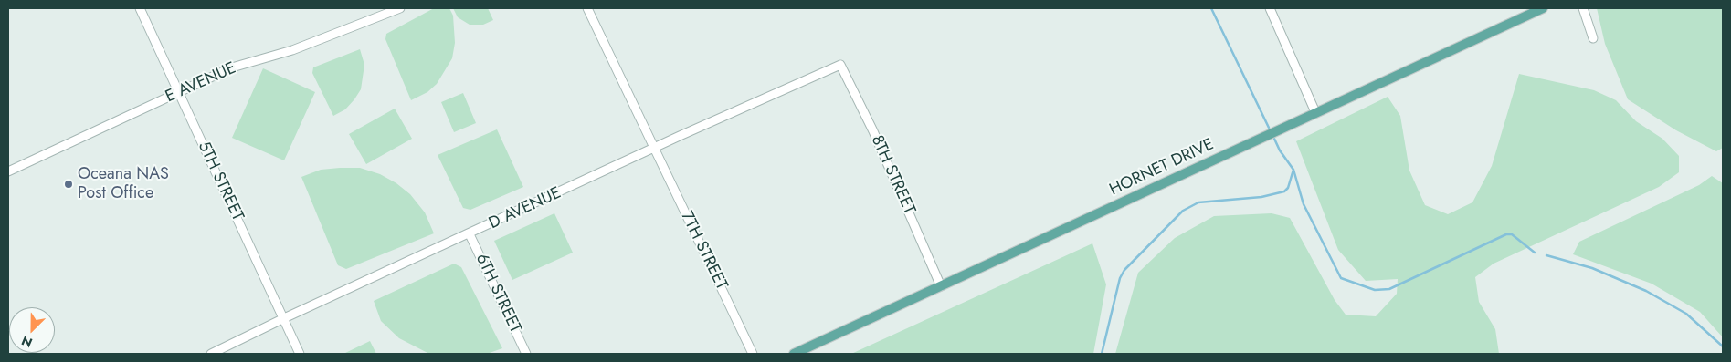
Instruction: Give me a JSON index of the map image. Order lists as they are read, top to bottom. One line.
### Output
{"streets":{"main road":["HORNET DRIVE"],"street":["E AVENUE","8TH STREET","5TH STREET","D AVENUE","7TH STREET","6TH STREET"]},"crossings":[["E AVENUE","5TH STREET"],["HORNET DRIVE","8TH STREET"],["8TH STREET","D AVENUE"],["5TH STREET","D AVENUE"],["D AVENUE","7TH STREET"],["D AVENUE","6TH STREET"]],"places":["Oceana NAS Post Office"],"north":"bottom left"}
